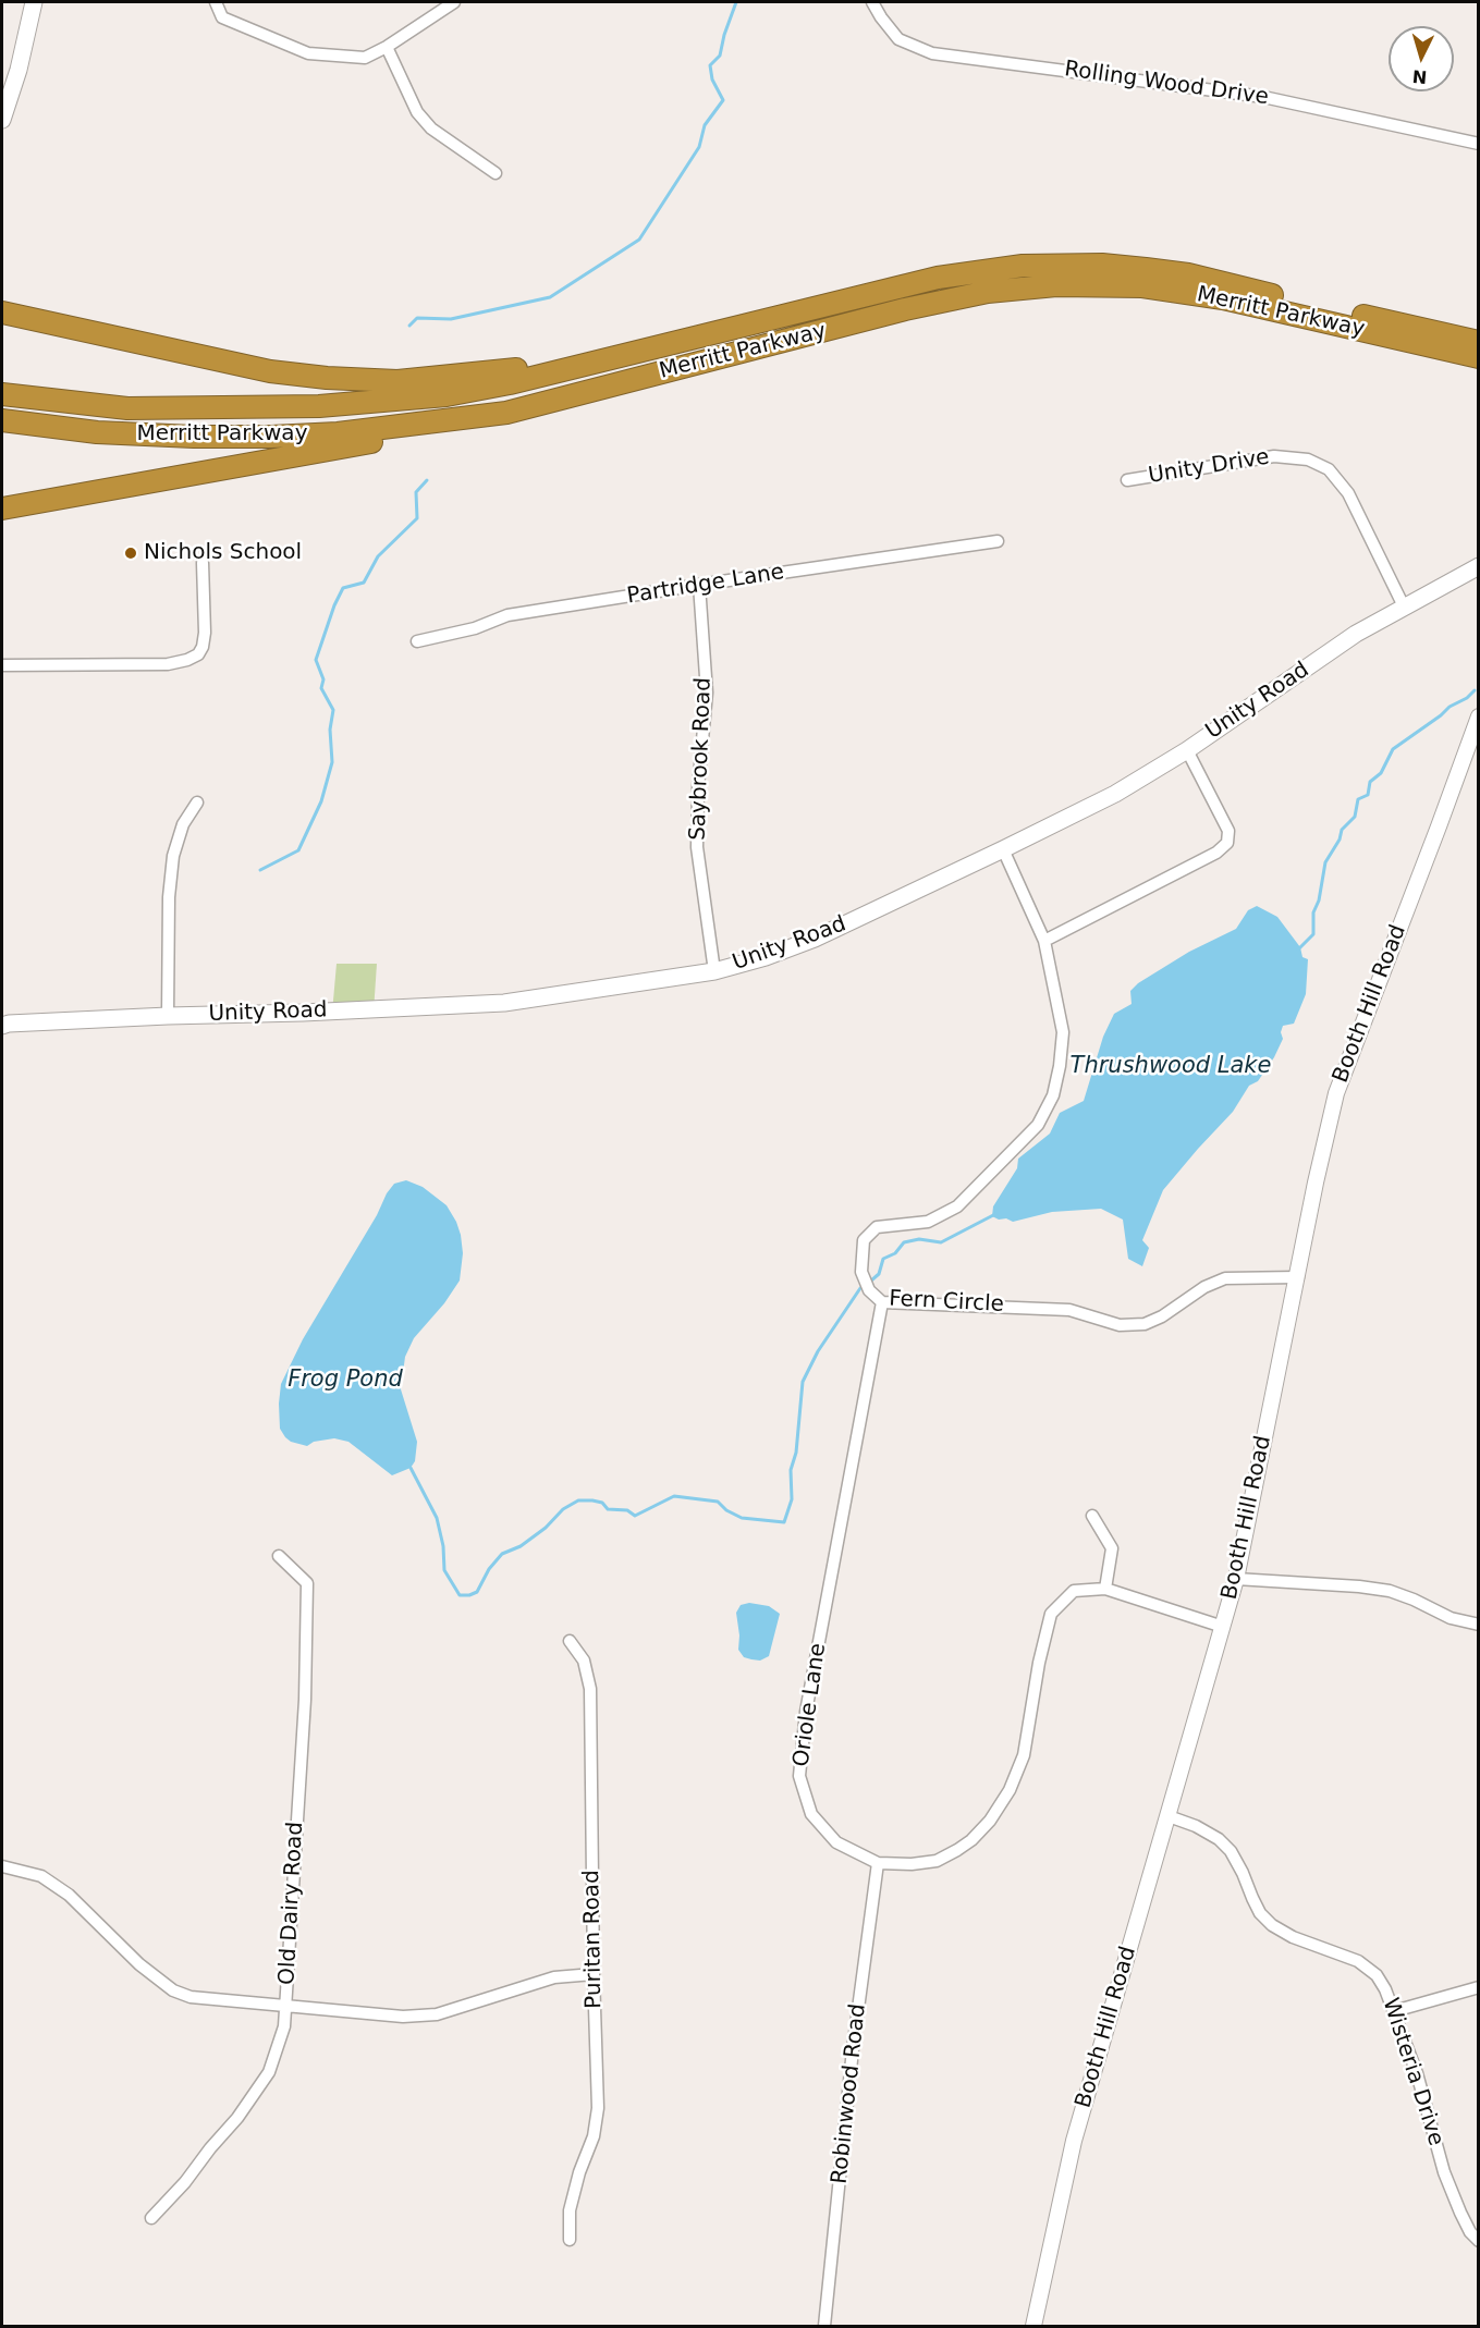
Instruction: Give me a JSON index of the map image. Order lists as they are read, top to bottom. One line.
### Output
{"streets":{"highway":["Merritt Parkway"],"main road":["Unity Road"],"street":["Rolling Wood Drive","Unity Drive","Partridge Lane","Saybrook Road","Booth Hill Road","Fern Circle","Oriole Lane","Old Dairy Road","Puritan Road","Wisteria Drive","Robinwood Road"]},"crossings":[["Unity Drive","Unity Road"],["Partridge Lane","Saybrook Road"],["Unity Road","Saybrook Road"],["Unity Road","Fern Circle"],["Booth Hill Road","Fern Circle"],["Booth Hill Road","Wisteria Drive"],["Fern Circle","Oriole Lane"],["Oriole Lane","Robinwood Road"]],"water":["Thrushwood Lake","Frog Pond"],"places":["Nichols School"],"north":"bottom"}
